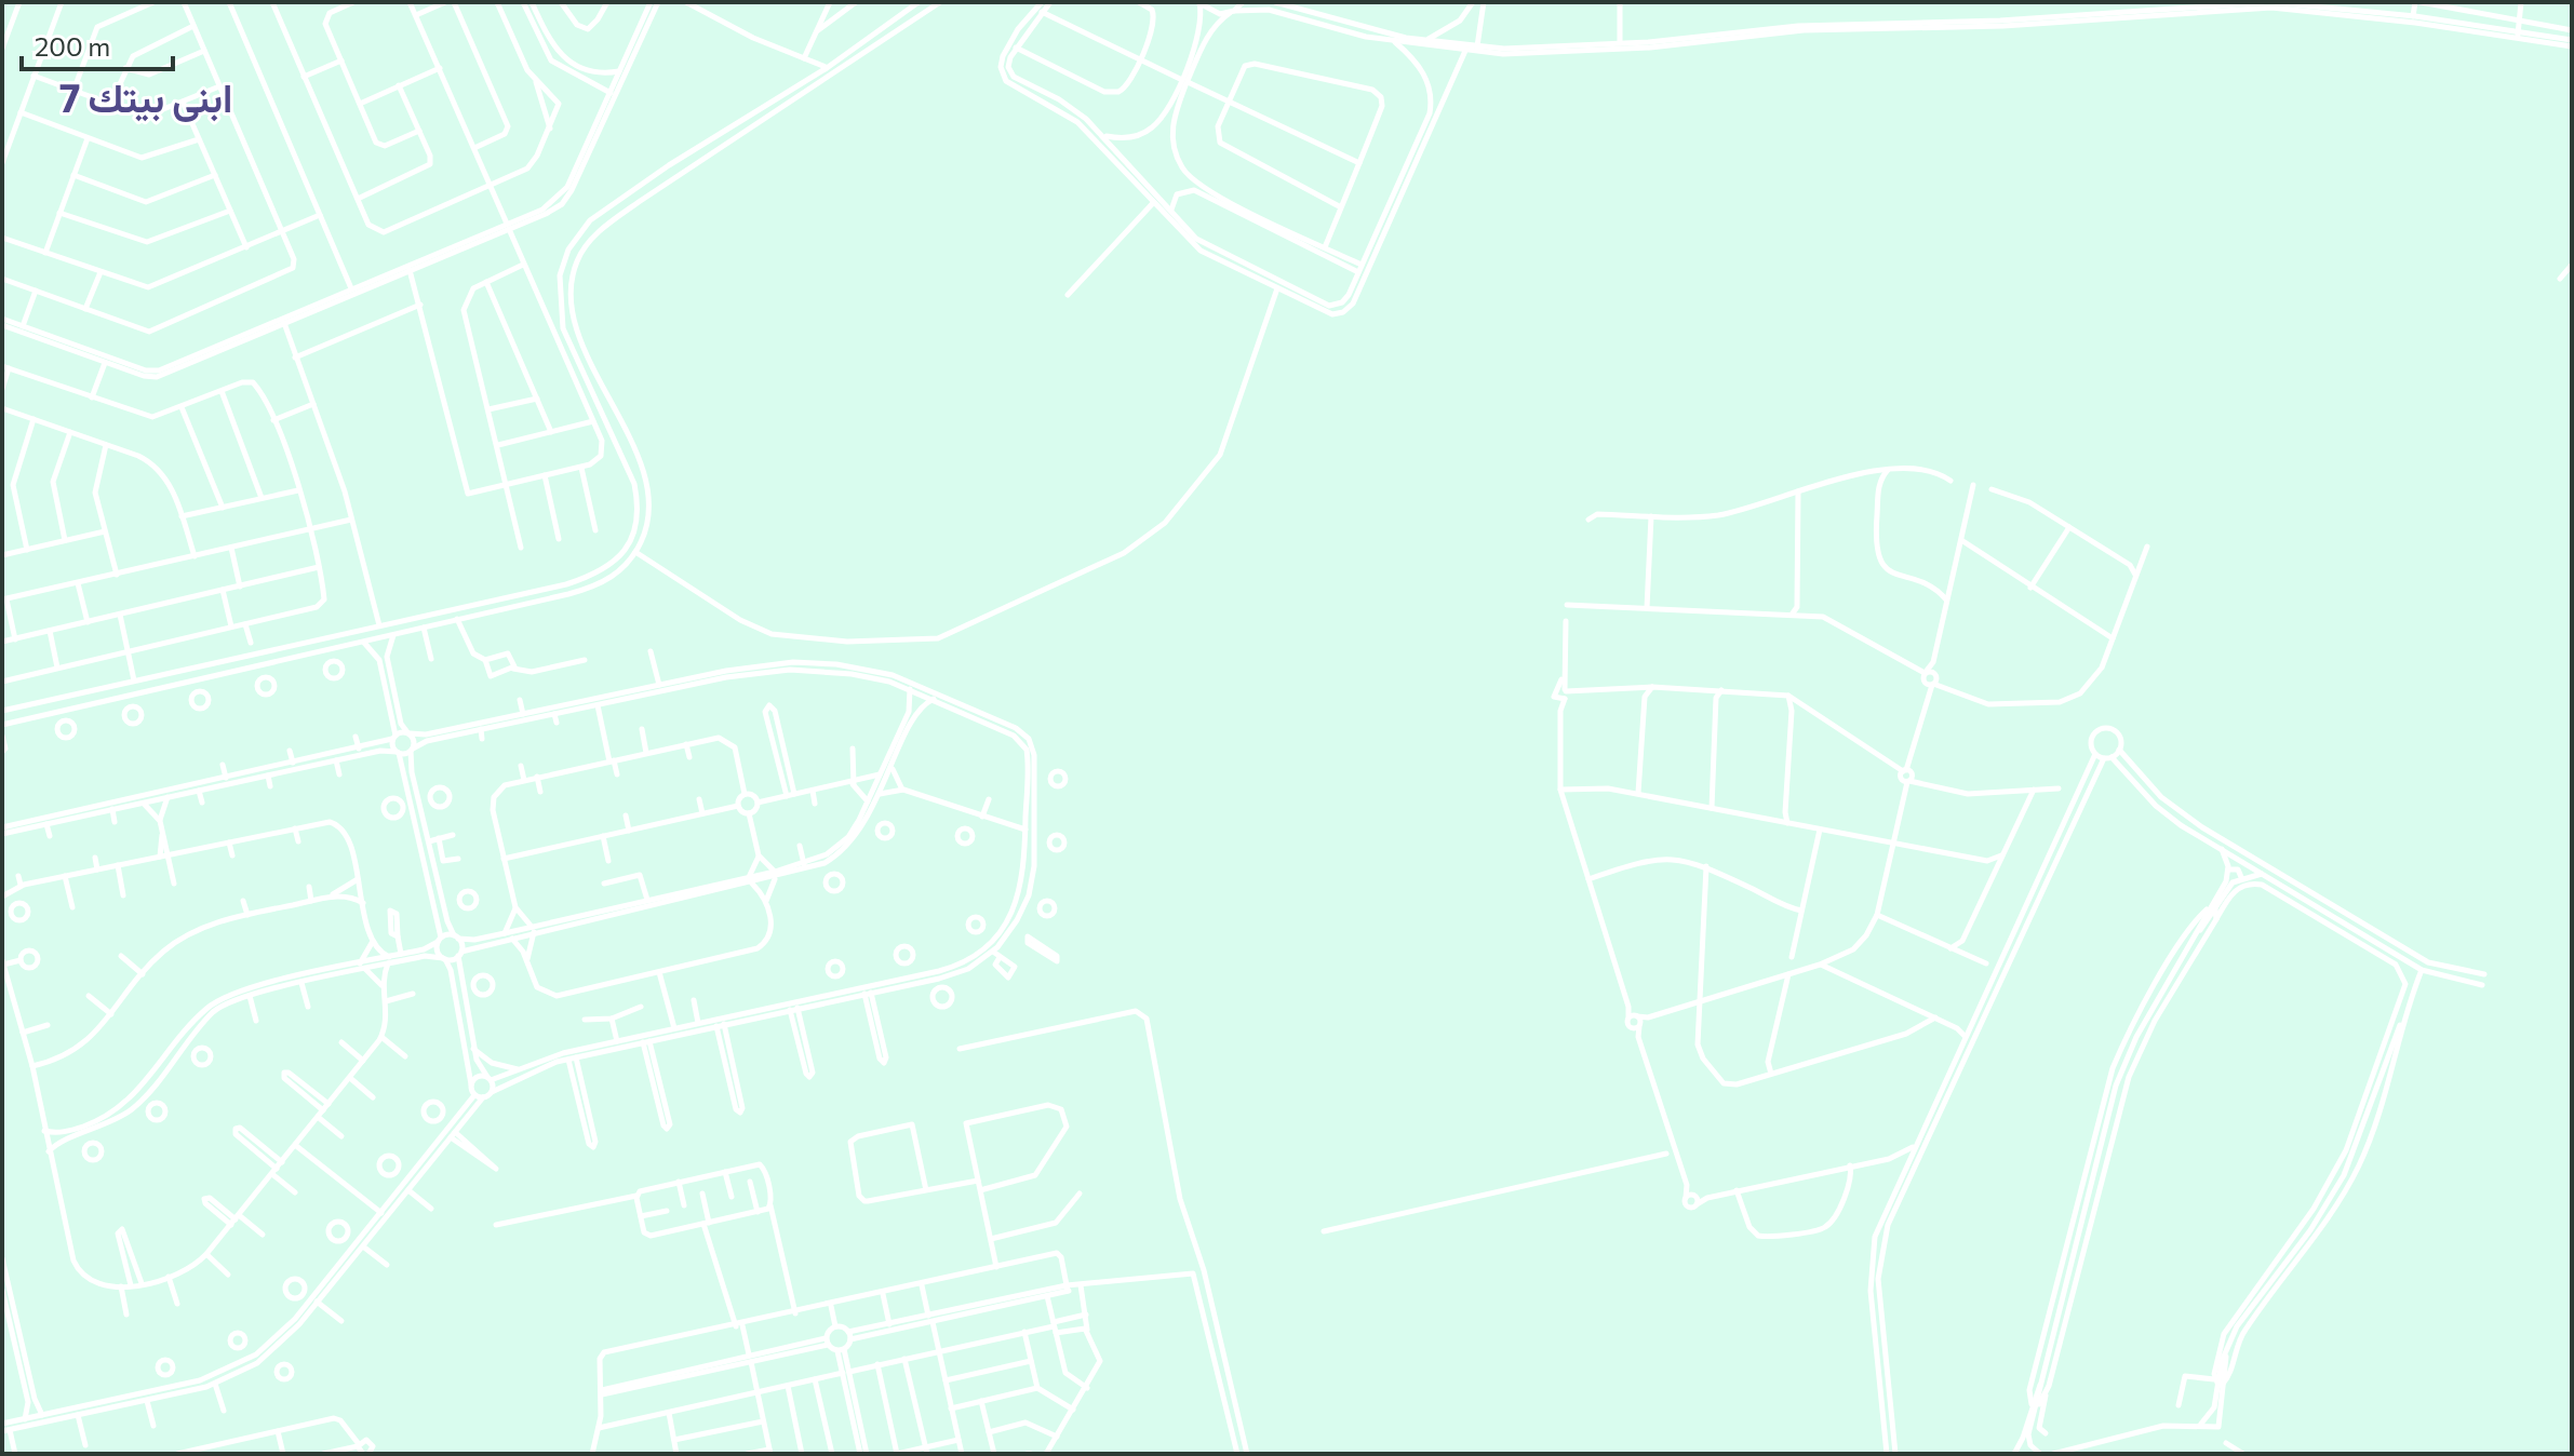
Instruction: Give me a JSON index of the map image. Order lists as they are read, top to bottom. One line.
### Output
{"districts":["ابنى بيتك 7"],"scale_bar":"200 m"}
